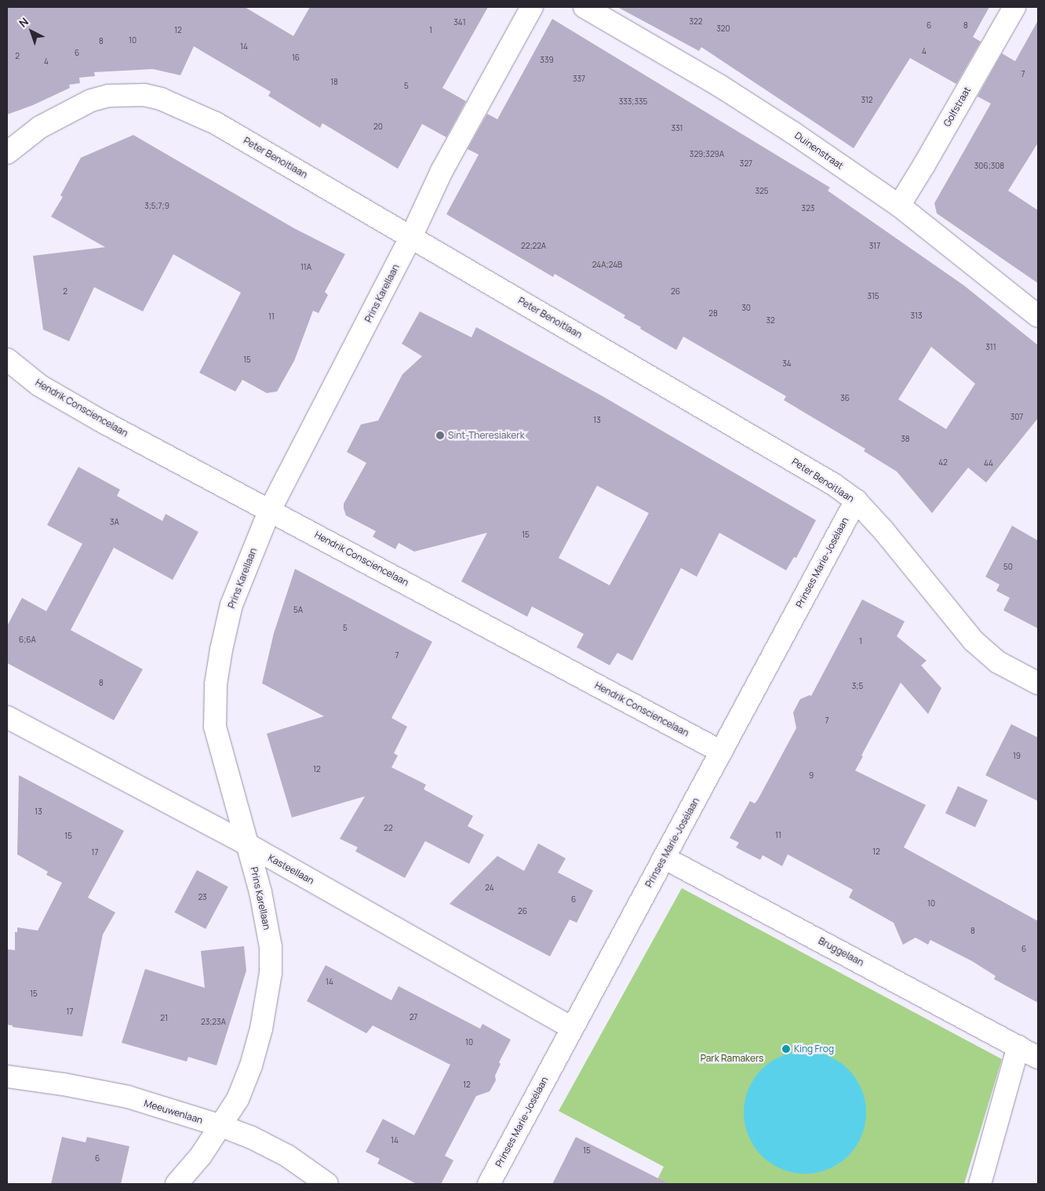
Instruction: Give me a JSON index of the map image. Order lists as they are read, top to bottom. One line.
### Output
{"streets":{"street":["Golfstraat","Duinenstraat","Peter Benoitlaan","Prins Karellaan","Hendrik Consciencelaan","Prinses Marie-Josélaan","Kasteellaan","Bruggelaan","Meeuwenlaan"]},"crossings":[["Golfstraat","Duinenstraat"],["Peter Benoitlaan","Prins Karellaan"],["Peter Benoitlaan","Prinses Marie-Josélaan"],["Prins Karellaan","Hendrik Consciencelaan"],["Prins Karellaan","Kasteellaan"],["Prins Karellaan","Meeuwenlaan"],["Hendrik Consciencelaan","Prinses Marie-Josélaan"],["Prinses Marie-Josélaan","Kasteellaan"],["Prinses Marie-Josélaan","Bruggelaan"]],"parks":["Park Ramakers"],"places":["Sint-Theresiakerk","King Frog"],"house_numbers":["322","341","6","8","320","12","1","10","8","14","4","6","2","16","339","4","7","337","18","5","312","333;335","20","331","329;329A","327","306;308","325","3;5;7;9","323","22;22A","317","24A;24B","11A","2","26","315","30","28","313","11","32","311","15","34","36","307","13","38","42","44","3A","15","50","5A","5","6;6A","1","7","8","3;5","7","19","12","9","13","22","11","15","12","17","24","23","6","10","26","8","6","14","15","17","27","21","23;23A","10","12","14","15","6"],"north":"top left"}
